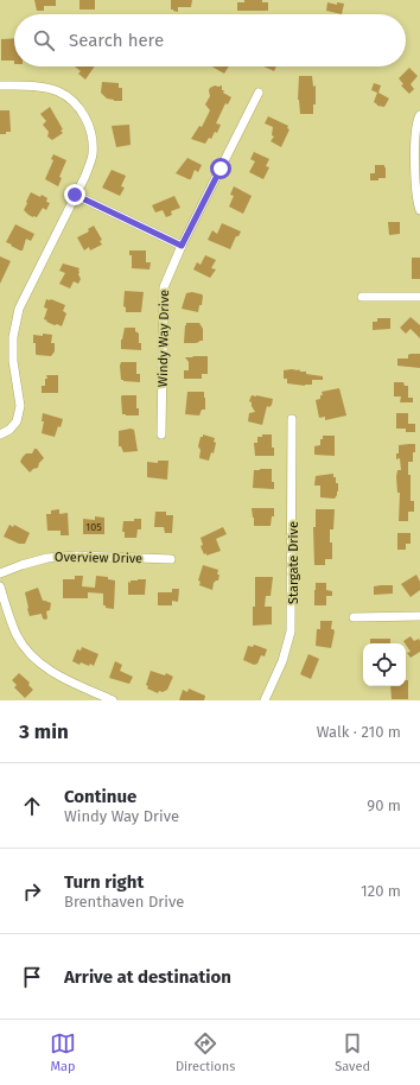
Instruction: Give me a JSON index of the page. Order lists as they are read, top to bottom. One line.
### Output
{"streets":{"street":["Windy Way Drive","Overview Drive","Stargate Drive"]},"house_numbers":["105"],"page":{"search":"Search here","heading":["3 min","Walk · 210 m"],"list":[["Continue","Windy Way Drive","90 m"],["Turn right","Brenthaven Drive","120 m"],"Arrive at destination"],"nav":["Map","Directions","Saved"]}}
